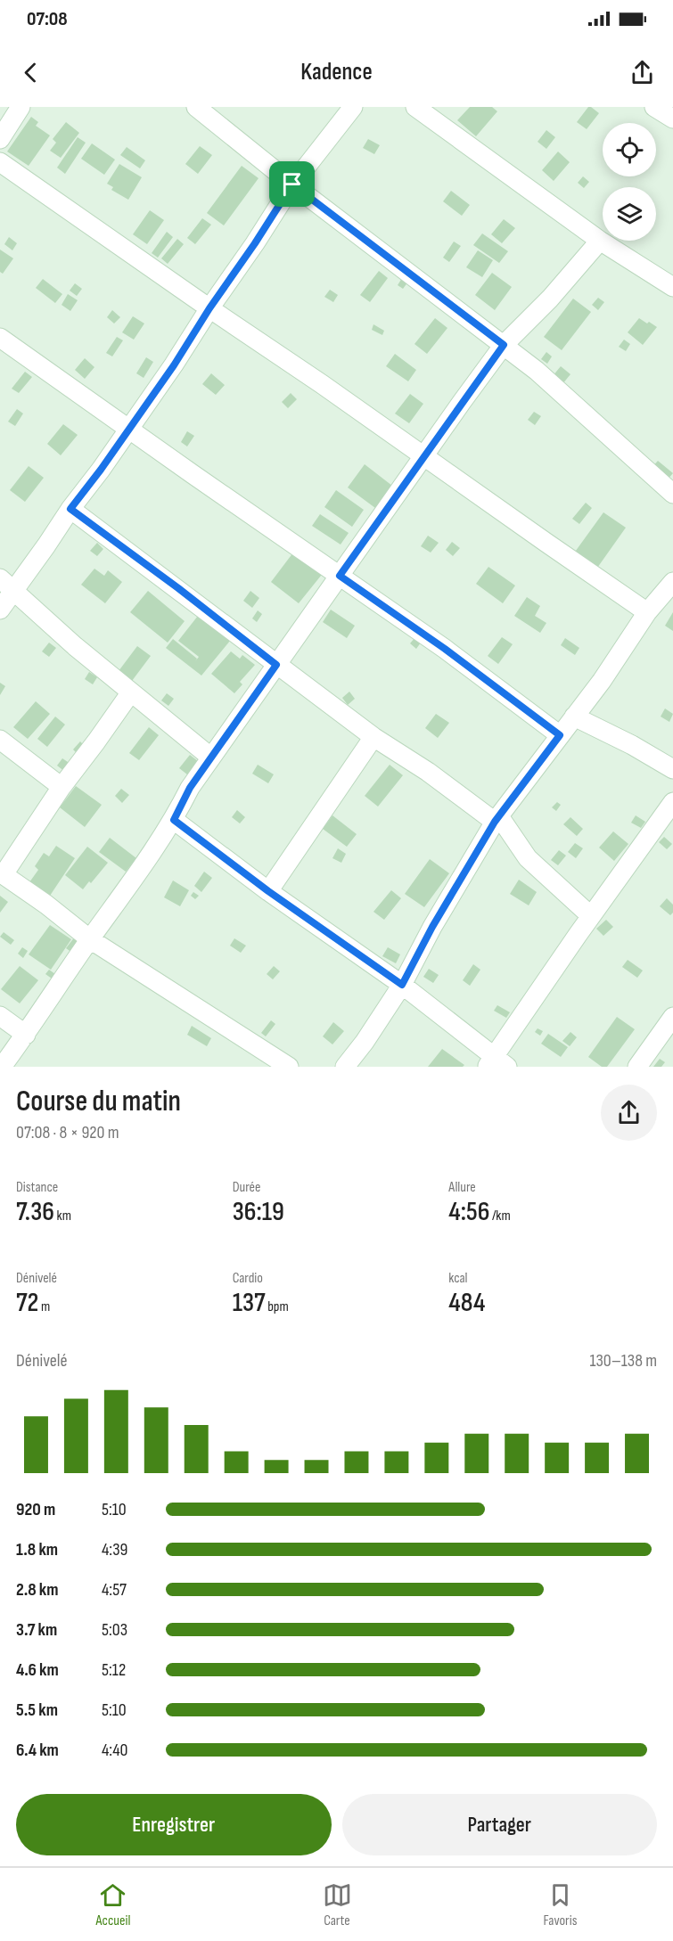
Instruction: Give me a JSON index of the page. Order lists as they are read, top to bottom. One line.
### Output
{"page":{"status":"07:08","header":"Kadence","heading":["Course du matin","07:08 · 8 × 920 m"],"stats":[["Distance","7.36 km"],["Durée","36:19"],["Allure","4:56 /km"],["Dénivelé","72 m"],["Cardio","137 bpm"],["kcal","484"]],"chart":["Dénivelé","130–138 m"],"list":[{"name":"920 m","note":"5:10"},{"name":"1.8 km","note":"4:39"},{"name":"2.8 km","note":"4:57"},{"name":"3.7 km","note":"5:03"},{"name":"4.6 km","note":"5:12"},{"name":"5.5 km","note":"5:10"},{"name":"6.4 km","note":"4:40"}],"buttons":["Enregistrer","Partager"],"tabs":["Accueil","Carte","Favoris"]}}
